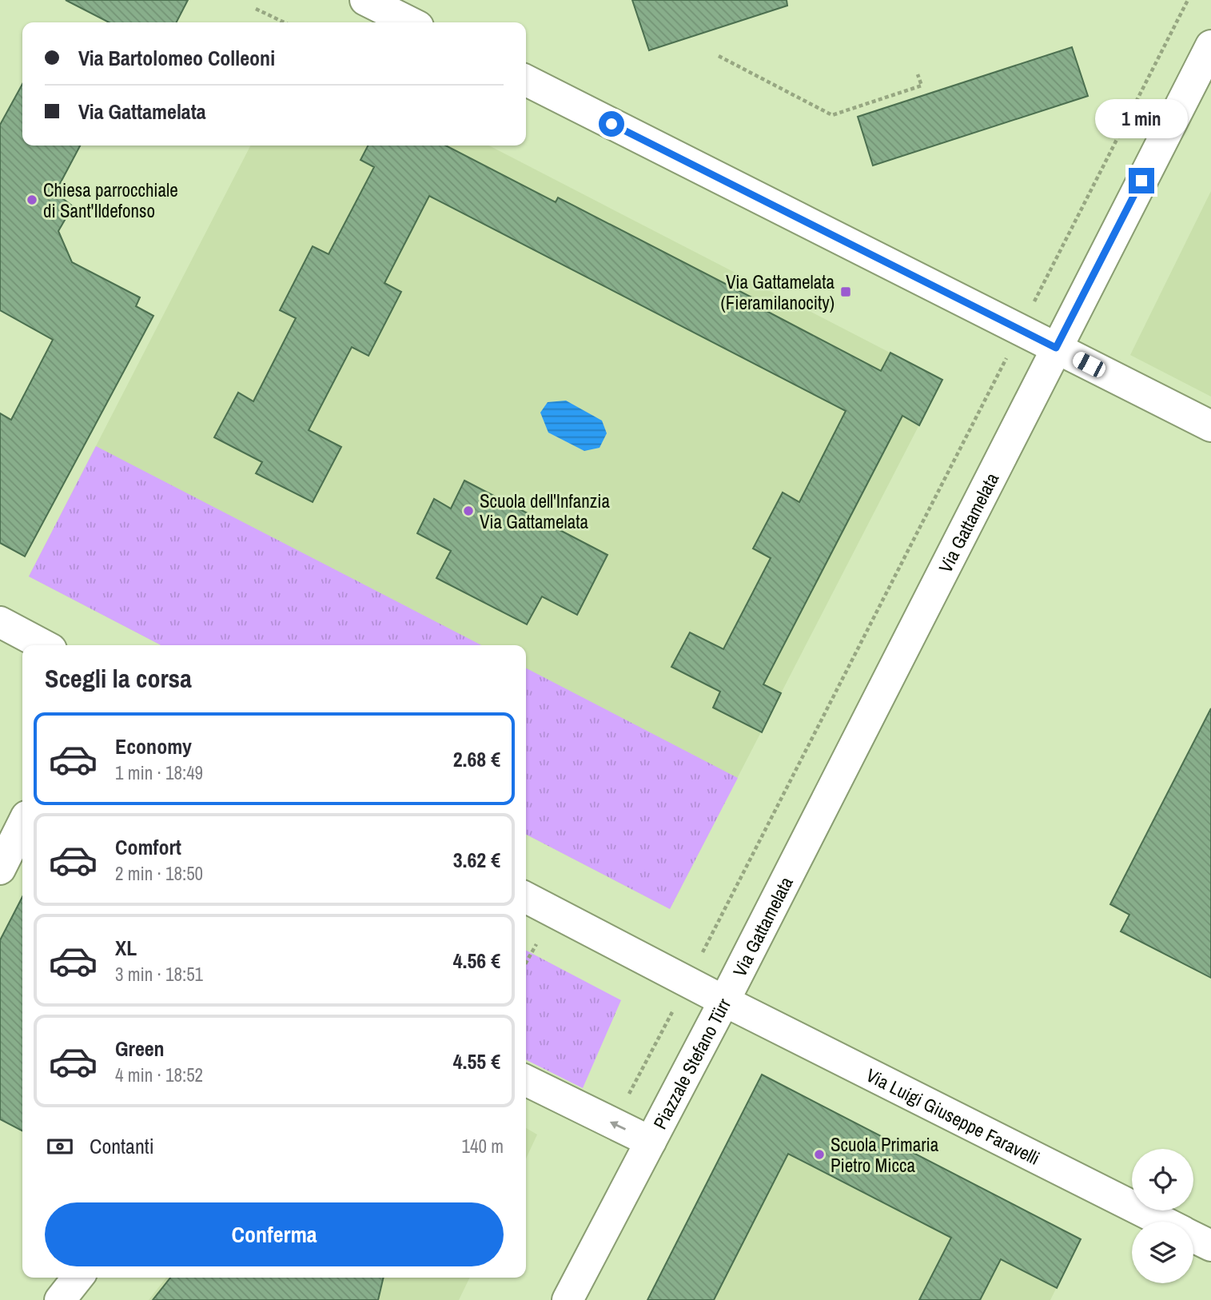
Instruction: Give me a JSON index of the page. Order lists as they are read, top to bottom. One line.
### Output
{"streets":{"street":["Via Gattamelata","Piazzale Stefano Türr","Via Luigi Giuseppe Faravelli"]},"crossings":[["Via Gattamelata","Piazzale Stefano Türr"],["Via Gattamelata","Via Luigi Giuseppe Faravelli"],["Piazzale Stefano Türr","Via Luigi Giuseppe Faravelli"]],"places":{"other":["Chiesa parrocchiale di Sant'Ildefonso","Scuola dell'Infanzia Via Gattamelata","Scuola Primaria Pietro Micca"],"transit":["Via Gattamelata (Fieramilanocity)"]},"page":{"banner":["Via Bartolomeo Colleoni","Via Gattamelata"],"bubble":"1 min","heading":"Scegli la corsa","list":[{"name":"Economy","note":"1 min · 18:49","value":"2.68 €"},{"name":"Comfort","note":"2 min · 18:50","value":"3.62 €"},{"name":"XL","note":"3 min · 18:51","value":"4.56 €"},{"name":"Green","note":"4 min · 18:52","value":"4.55 €"}],"pay":["Contanti","140 m"],"buttons":"Conferma"}}
